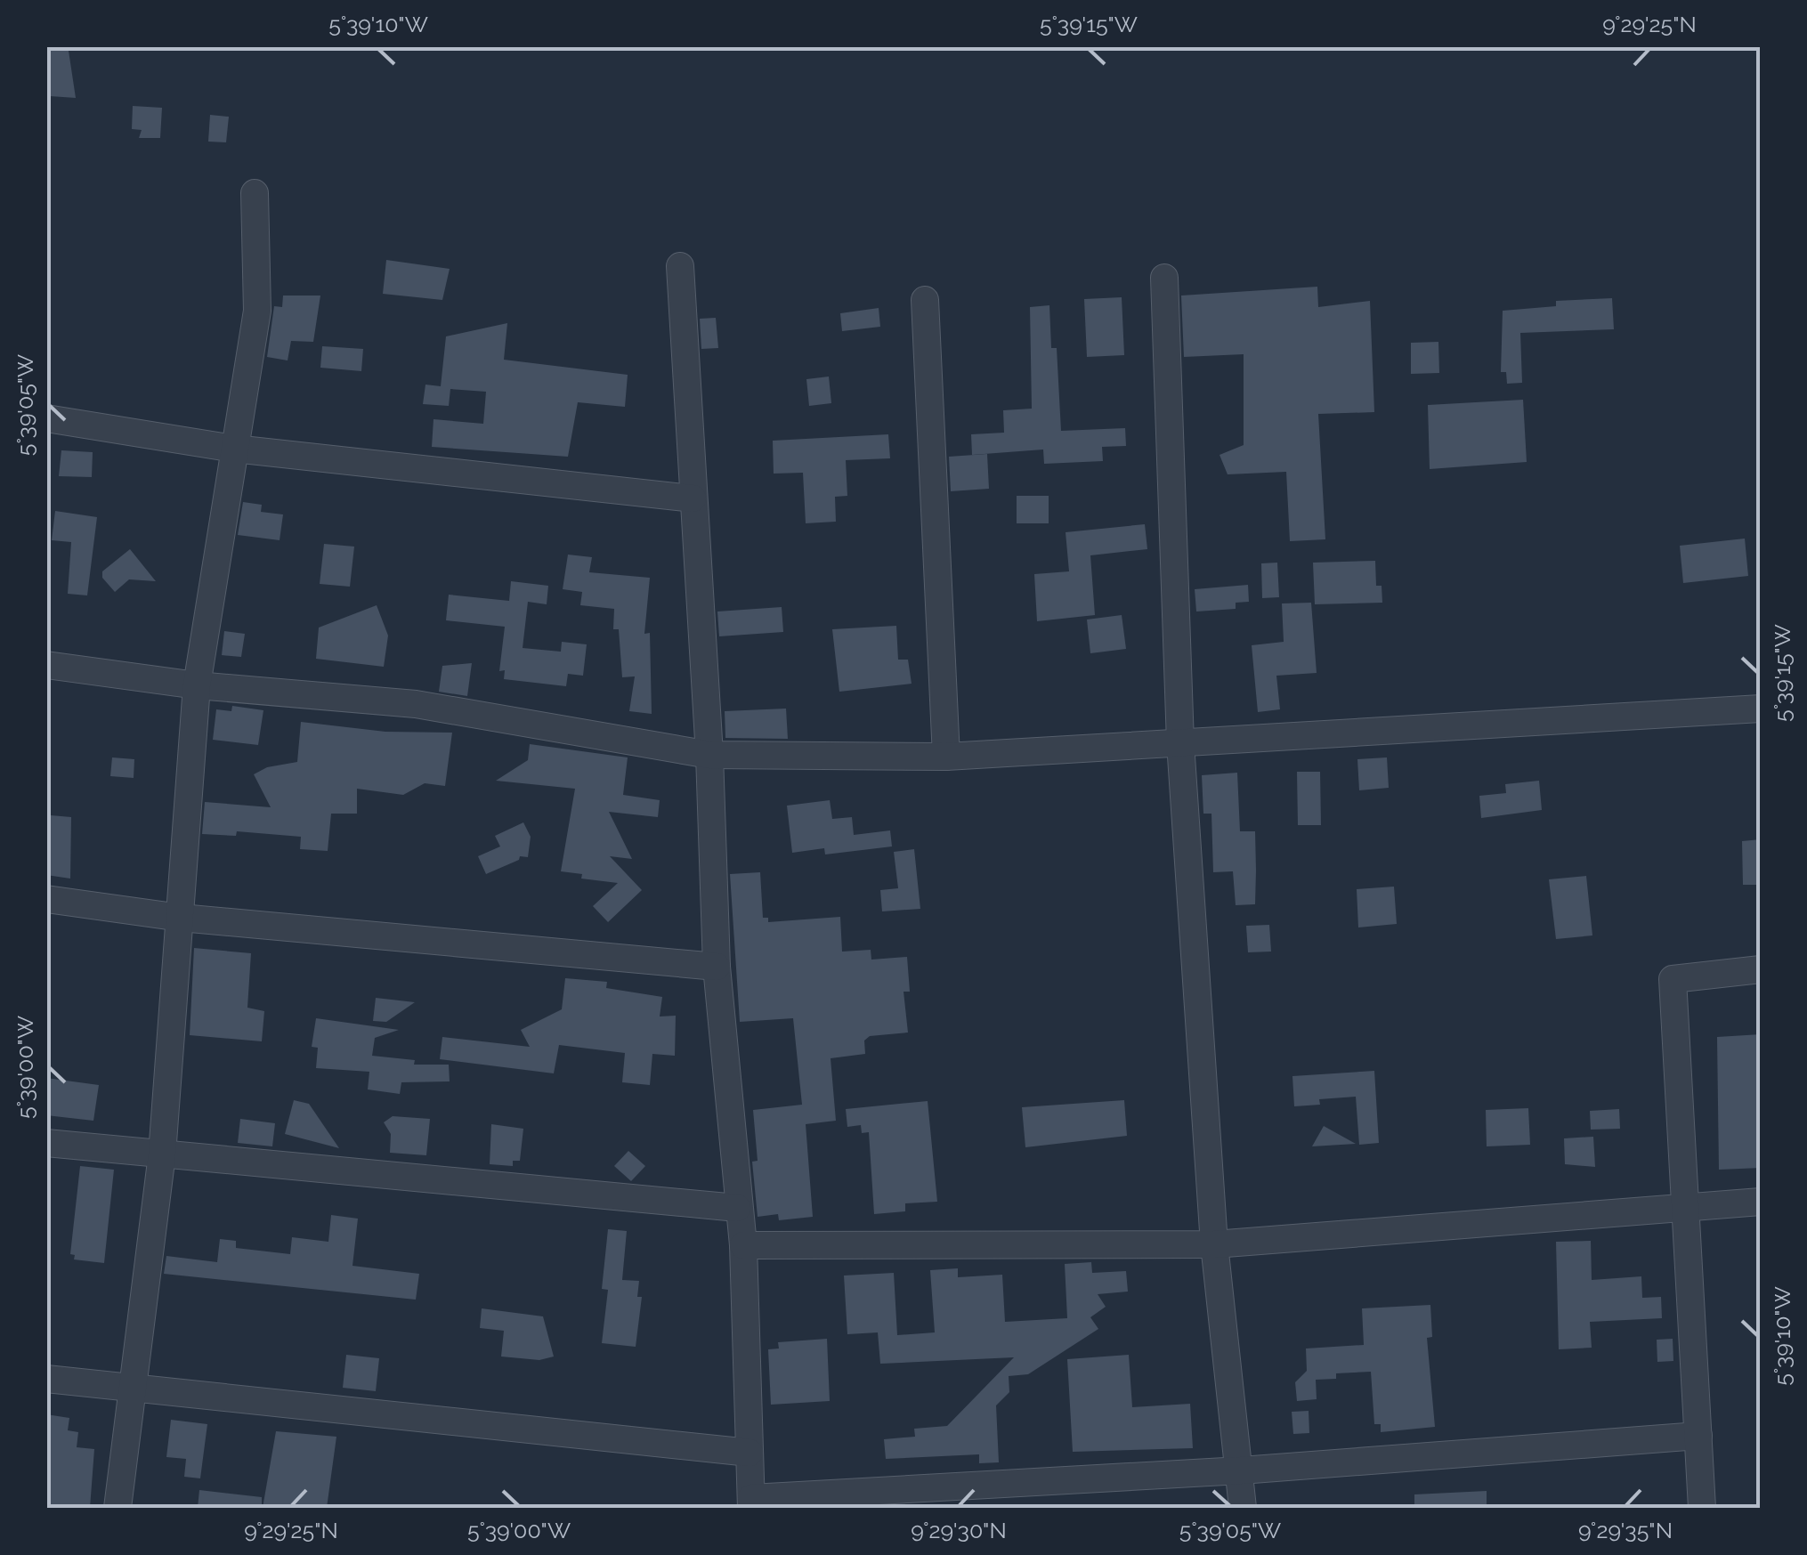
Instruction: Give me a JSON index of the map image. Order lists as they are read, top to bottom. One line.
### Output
{"coordinates":["5°39'10\"W","5°39'15\"W","9°29'25\"N","5°39'05\"W","5°39'00\"W","9°29'30\"N","9°29'35\"N"]}
